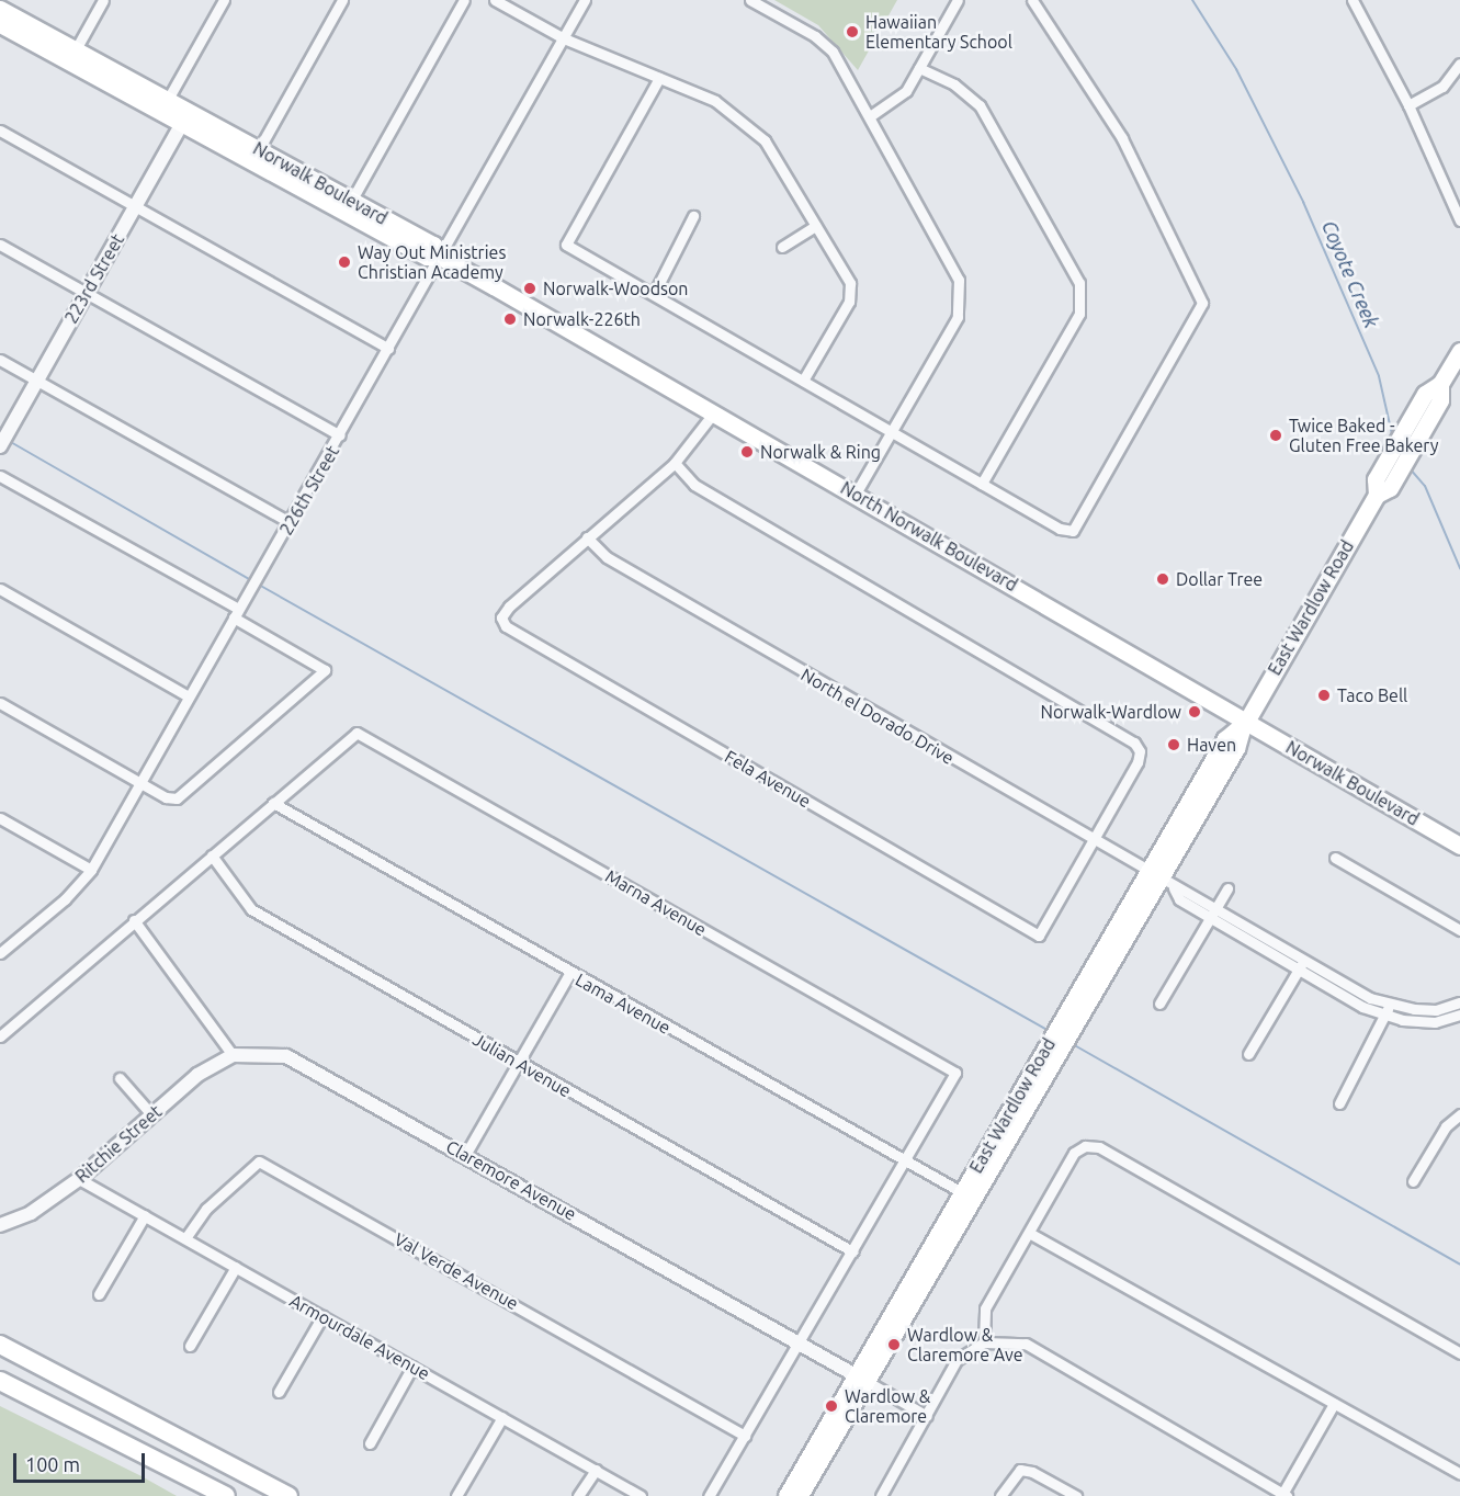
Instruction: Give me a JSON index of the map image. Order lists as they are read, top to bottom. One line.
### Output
{"streets":{"main road":["Norwalk Boulevard","North Norwalk Boulevard","East Wardlow Road"],"street":["223rd Street","226th Street","North el Dorado Drive","Fela Avenue","Marna Avenue","Lama Avenue","Julian Avenue","Ritchie Street","Claremore Avenue","Val Verde Avenue","Armourdale Avenue"]},"crossings":[["Norwalk Boulevard","223rd Street"],["Norwalk Boulevard","226th Street"],["Norwalk Boulevard","North Norwalk Boulevard"],["Norwalk Boulevard","East Wardlow Road"],["226th Street","North Norwalk Boulevard"],["North Norwalk Boulevard","East Wardlow Road"],["East Wardlow Road","North el Dorado Drive"],["East Wardlow Road","Lama Avenue"],["East Wardlow Road","Claremore Avenue"],["North el Dorado Drive","Fela Avenue"],["Marna Avenue","Lama Avenue"],["Ritchie Street","Claremore Avenue"],["Ritchie Street","Armourdale Avenue"],["Val Verde Avenue","Armourdale Avenue"]],"water":["Coyote Creek"],"places":["Hawaiian Elementary School","Way Out Ministries Christian Academy","Norwalk-Woodson","Norwalk-226th","Twice Baked - Gluten Free Bakery","Norwalk & Ring","Dollar Tree","Taco Bell","Norwalk-Wardlow","Haven","Wardlow & Claremore Ave","Wardlow & Claremore"],"scale_bar":"100 m"}
